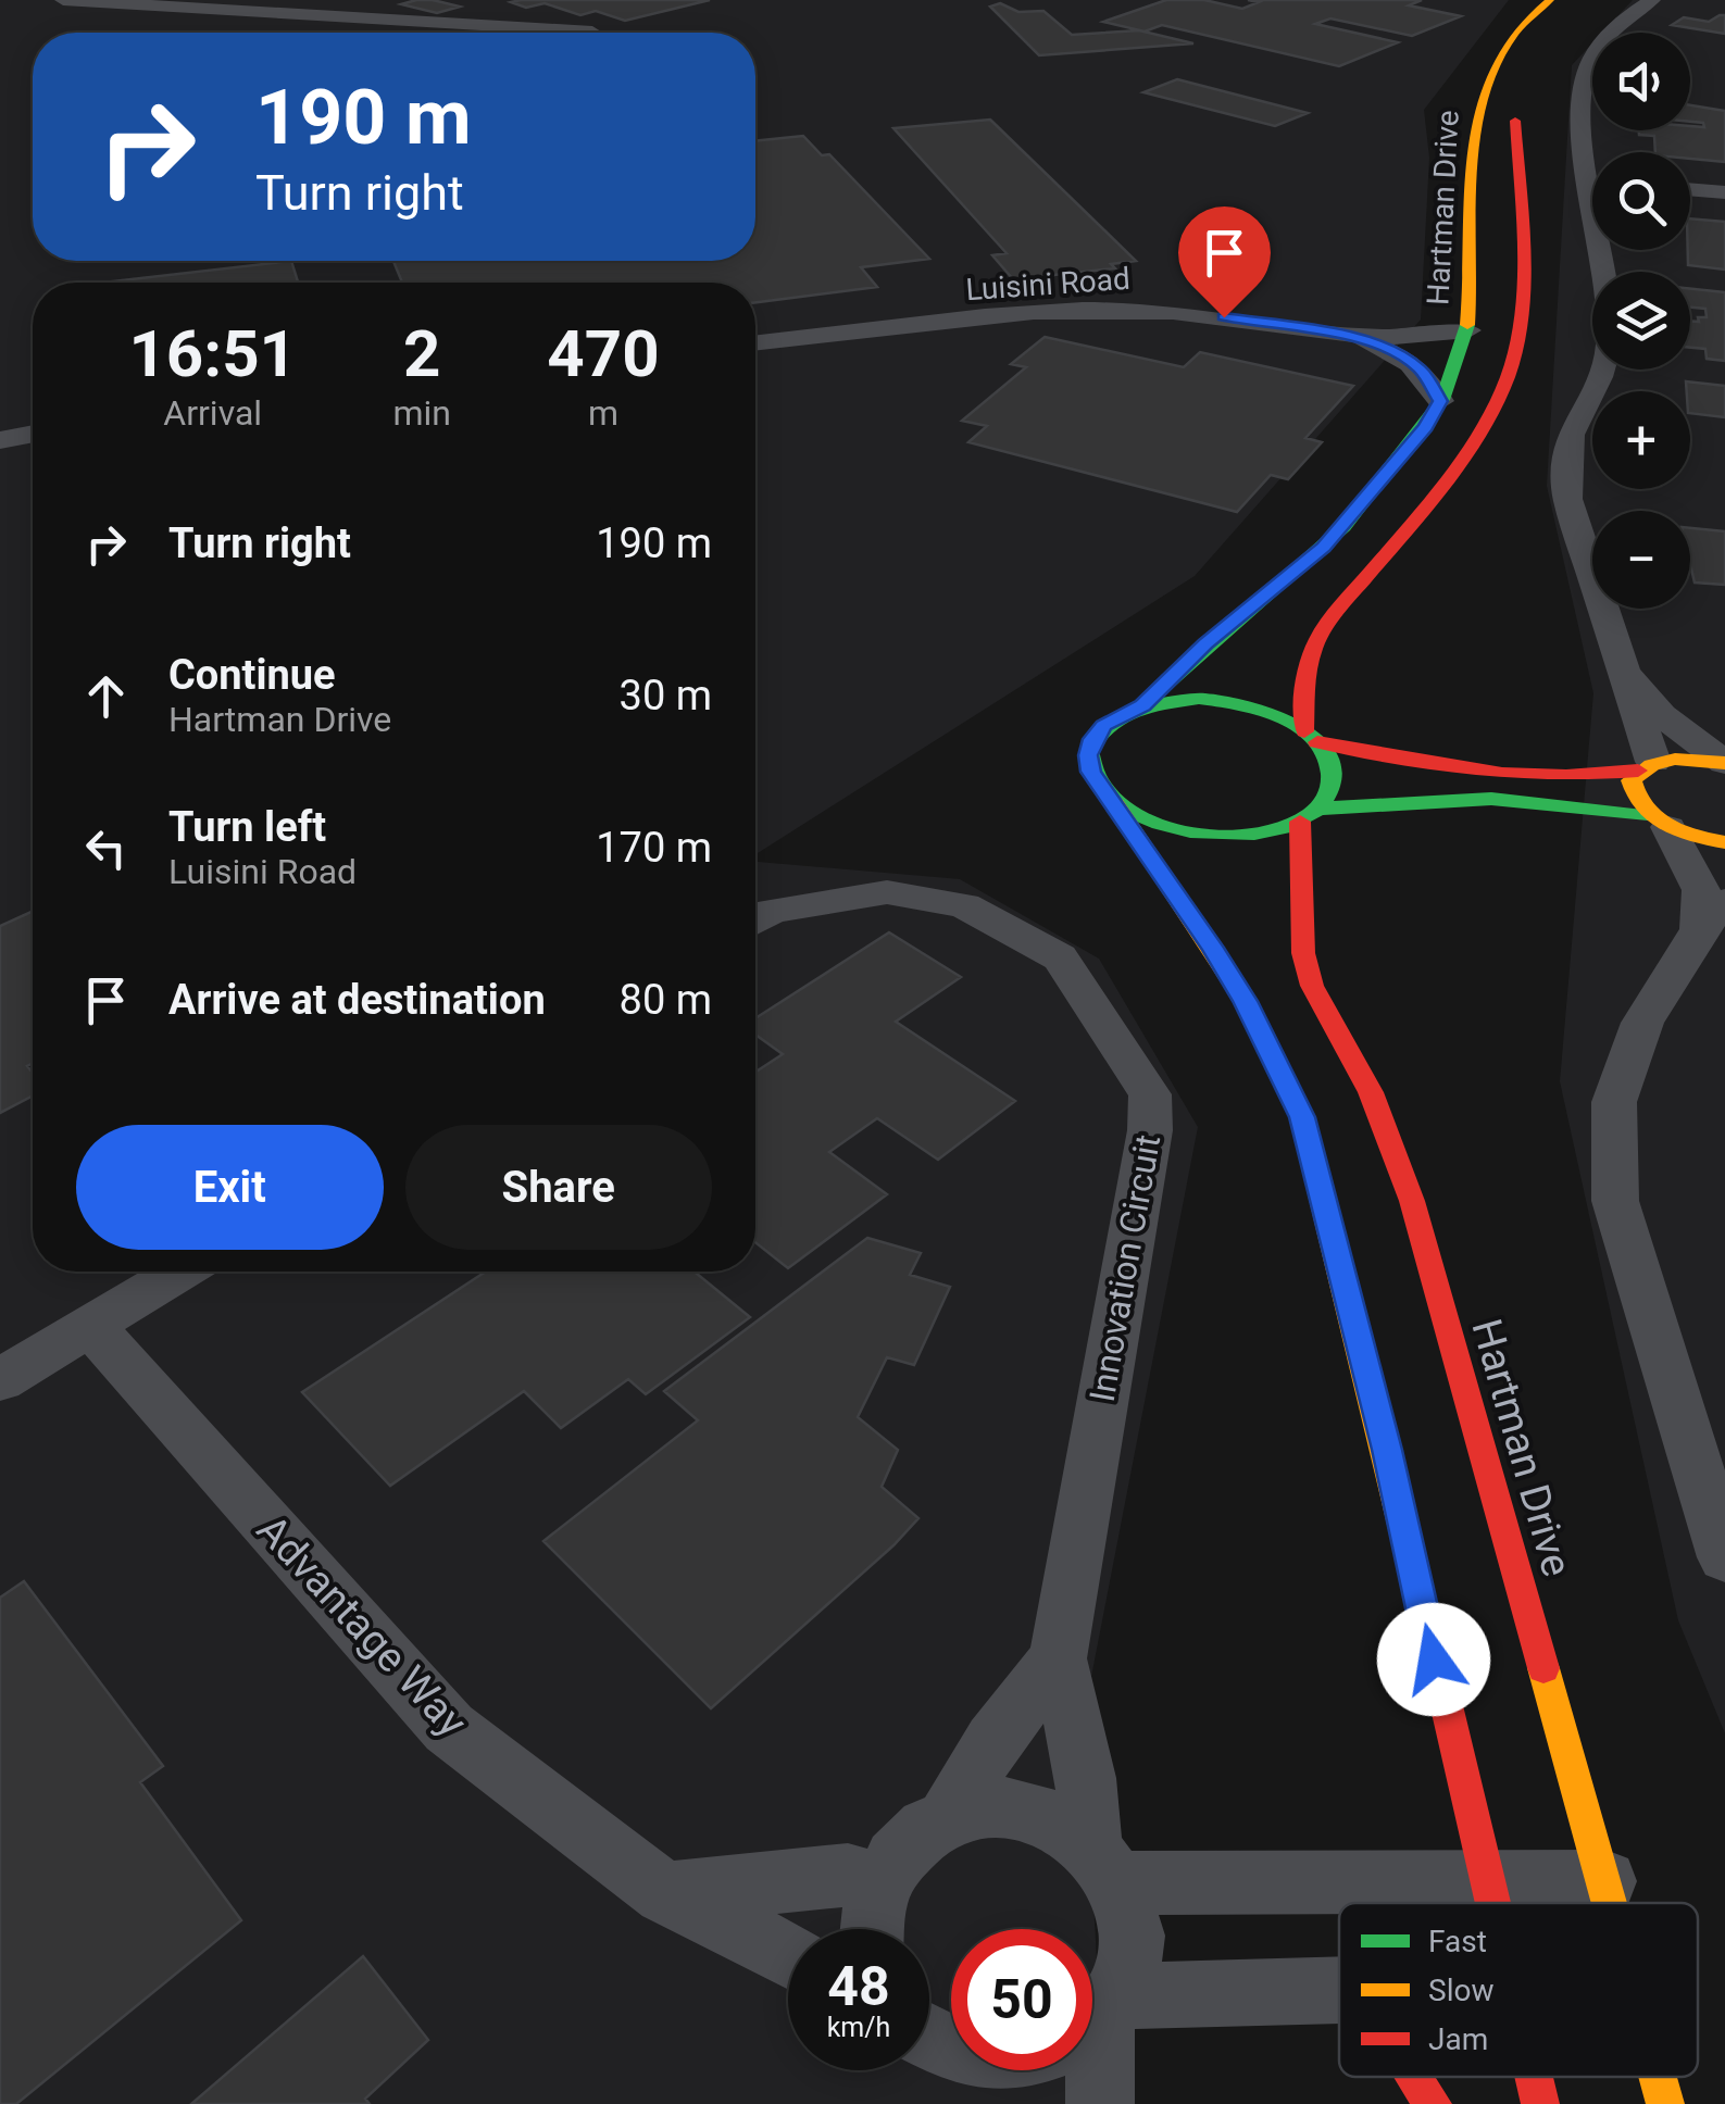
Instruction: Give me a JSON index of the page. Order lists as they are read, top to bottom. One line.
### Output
{"streets":{"main road":["Hartman Drive"],"street":["Luisini Road","Innovation Circuit","Advantage Way"]},"crossings":[["Hartman Drive","Luisini Road"]],"legend":["Fast","Slow","Jam"],"page":{"map_buttons":["+","−"],"turn":["190 m","Turn right"],"eta":["16:51","Arrival","2","min","470","m"],"list":[{"name":"Turn right","value":"190 m"},{"name":"Continue","note":"Hartman Drive","value":"30 m"},{"name":"Turn left","note":"Luisini Road","value":"170 m"},{"name":"Arrive at destination","value":"80 m"}],"buttons":["Exit","Share"],"speed":"48 km/h","limit":"50"}}
